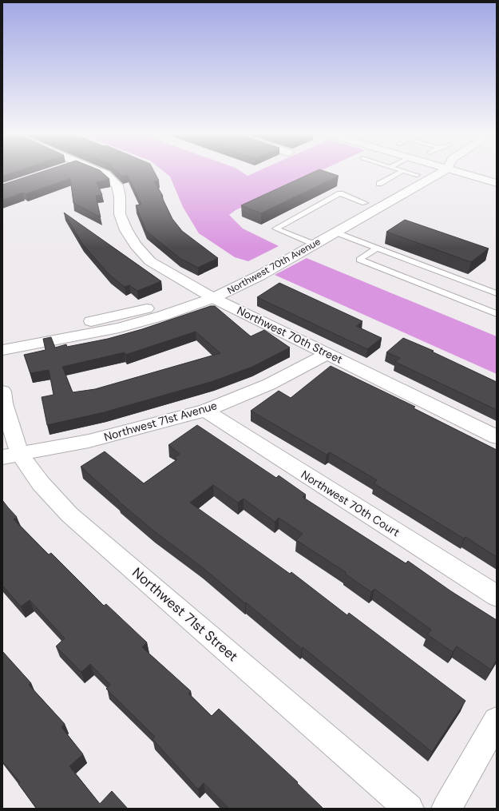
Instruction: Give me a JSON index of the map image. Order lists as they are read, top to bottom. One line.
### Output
{"streets":{"street":["Northwest 70th Avenue","Northwest 70th Street","Northwest 71st Avenue","Northwest 70th Court","Northwest 71st Street"]},"crossings":[["Northwest 70th Avenue","Northwest 70th Street"],["Northwest 70th Street","Northwest 71st Avenue"],["Northwest 71st Avenue","Northwest 70th Court"],["Northwest 71st Avenue","Northwest 71st Street"]]}
